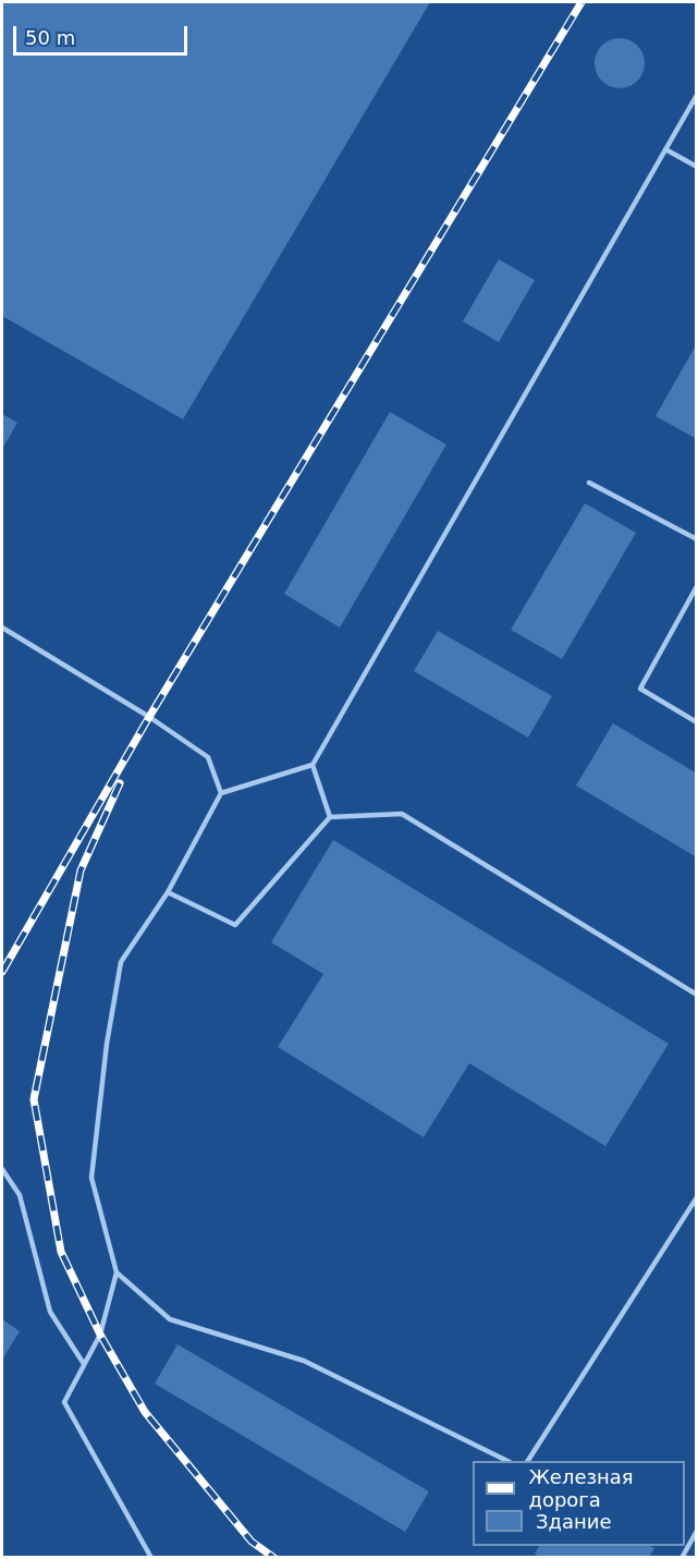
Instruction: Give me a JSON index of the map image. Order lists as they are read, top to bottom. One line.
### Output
{"legend":["Железная дорога","Здание"],"scale_bar":"50 m"}
